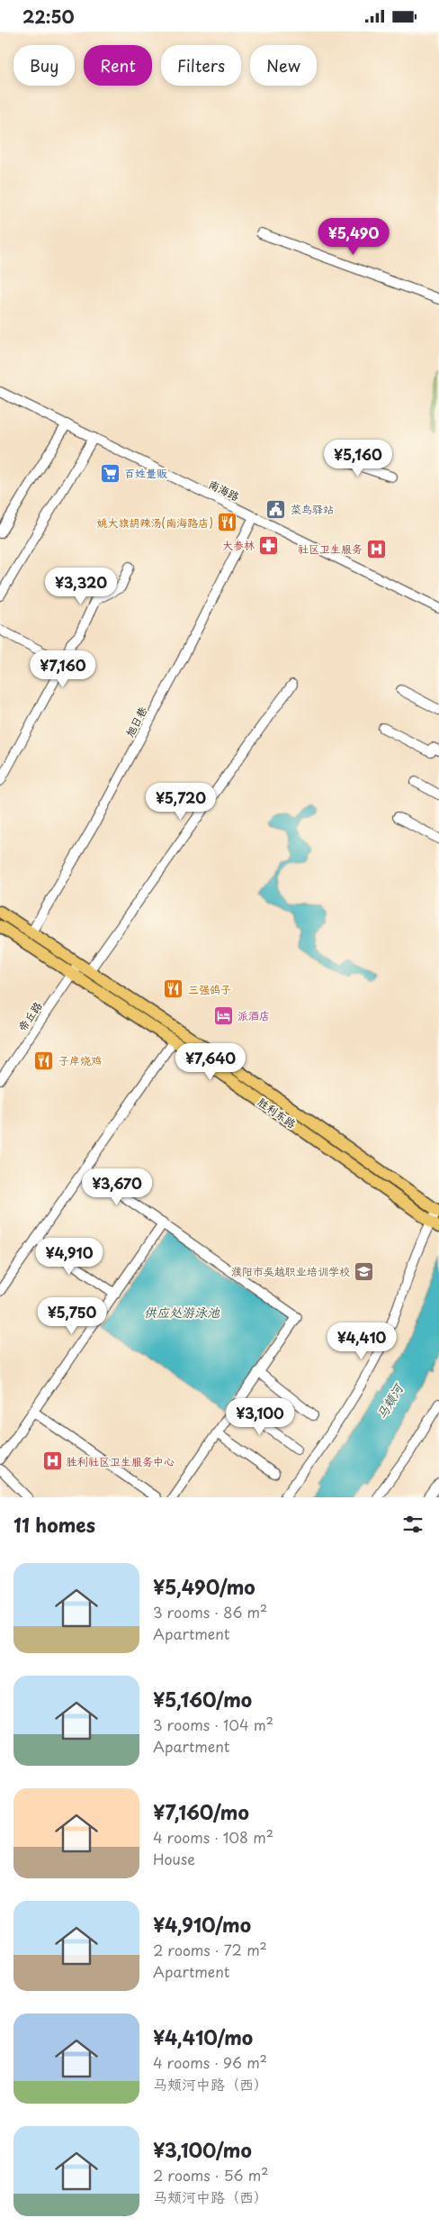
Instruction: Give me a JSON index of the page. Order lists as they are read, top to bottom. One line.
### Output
{"streets":{"main road":["胜利东路"],"street":["南海路","旭日巷","帝丘路"]},"crossings":[["南海路","旭日巷"],["旭日巷","胜利东路"],["帝丘路","胜利东路"]],"water":["供应处游泳池","马颊河"],"places":{"supermarket":["百姓量贩"],"public building":["菜鸟驿站"],"restaurant":["姚大旗胡辣汤(南海路店)","三强鸽子","子岸烧鸡"],"pharmacy":["大参林"],"hospital":["社区卫生服务","胜利社区卫生服务中心"],"hotel":["派酒店"],"school or university":["濮阳市吴越职业培训学校"]},"page":{"status":"22:50","chip":["Buy","Rent","Filters","New"],"price":["¥5,490","¥5,160","¥3,320","¥7,160","¥5,720","¥7,640","¥3,670","¥4,910","¥5,750","¥4,410","¥3,100"],"heading":"11 homes","list":[{"name":"¥5,490/mo","note":"3 rooms · 86 m² · Apartment"},{"name":"¥5,160/mo","note":"3 rooms · 104 m² · Apartment"},{"name":"¥7,160/mo","note":"4 rooms · 108 m² · House"},{"name":"¥4,910/mo","note":"2 rooms · 72 m² · Apartment"},{"name":"¥4,410/mo","note":"4 rooms · 96 m² · 马颊河中路（西）"},{"name":"¥3,100/mo","note":"2 rooms · 56 m² · 马颊河中路（西）"}]}}
